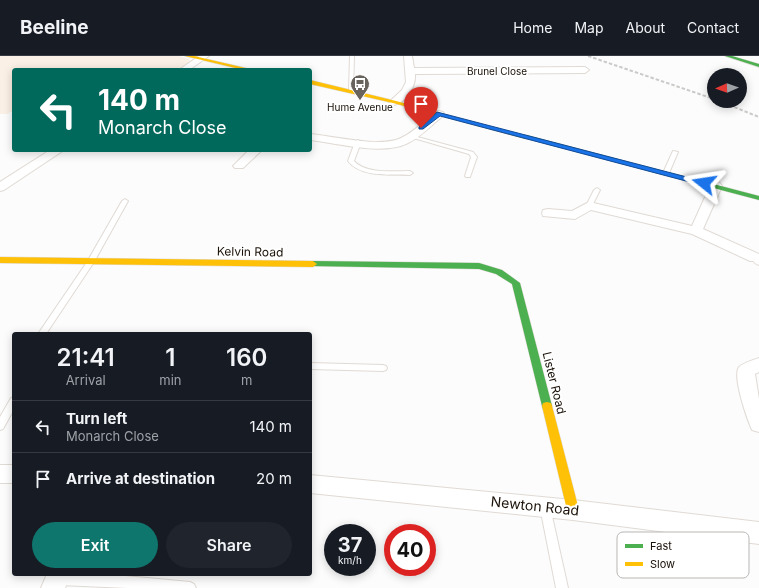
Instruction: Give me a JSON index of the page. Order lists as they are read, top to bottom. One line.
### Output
{"streets":{"street":["Brunel Close","Kelvin Road","Lister Road","Newton Road"]},"crossings":[["Kelvin Road","Lister Road"],["Lister Road","Newton Road"]],"places":{"bus stop":["Hume Avenue"]},"legend":["Fast","Slow"],"north":"left","page":{"header":"Beeline","nav":["Home","Map","About","Contact"],"turn":["140 m","Monarch Close"],"eta":["21:41","Arrival","1","min","160","m"],"list":[{"name":"Turn left","note":"Monarch Close","value":"140 m"},{"name":"Arrive at destination","value":"20 m"}],"buttons":["Exit","Share"],"speed":"37 km/h","limit":"40"}}
